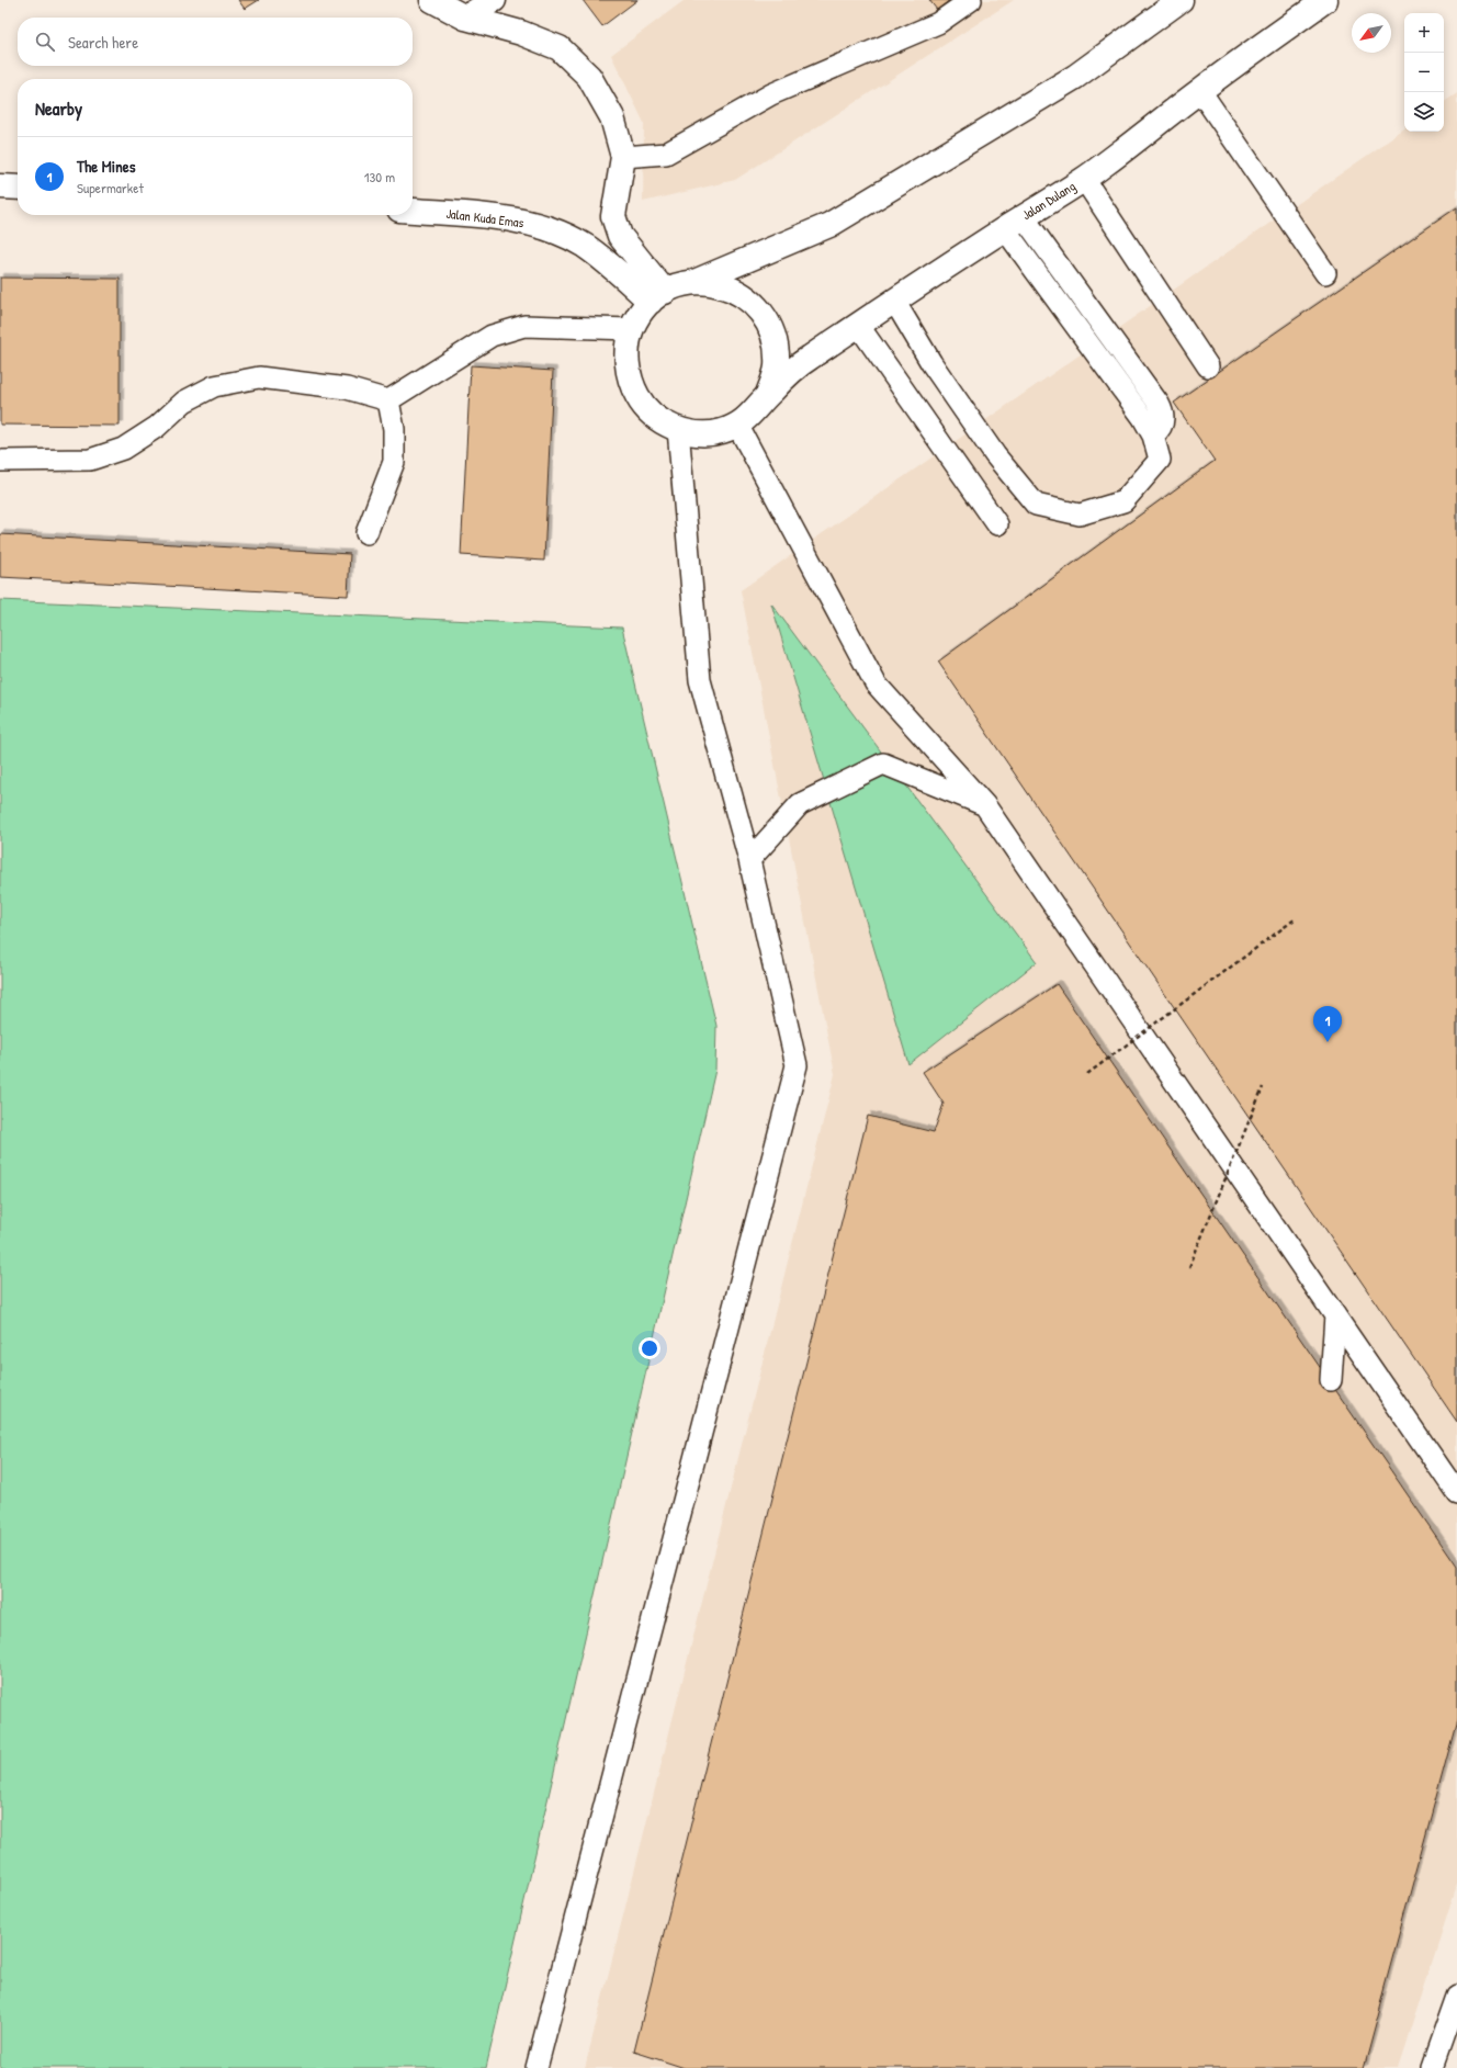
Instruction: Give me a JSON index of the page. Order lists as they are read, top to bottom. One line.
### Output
{"streets":{"street":["Jalan Dulang","Jalan Kuda Emas"]},"crossings":[["Jalan Dulang","Jalan Kuda Emas"]],"north":"bottom left","page":{"map_buttons":["+","−"],"search":"Search here","heading":"Nearby","list":[{"mark":"1","name":"The Mines","note":"Supermarket","value":"130 m"}],"pins":"1"}}
